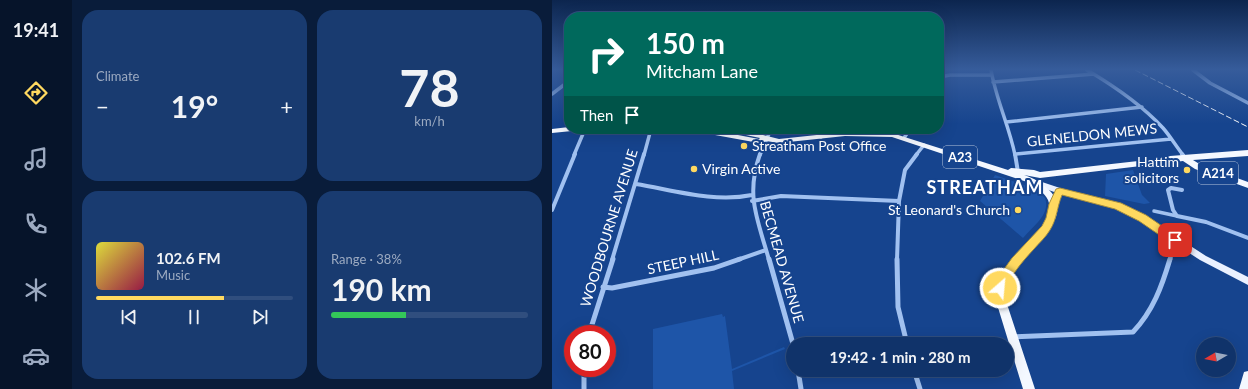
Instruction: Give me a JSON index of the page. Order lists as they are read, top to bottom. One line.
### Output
{"streets":{"highway":["A23","A214"],"street":["GLENELDON MEWS","WOODBOURNE AVENUE","STEEP HILL","BECMEAD AVENUE"]},"crossings":[["A23","A214"],["A23","BECMEAD AVENUE"],["WOODBOURNE AVENUE","STEEP HILL"],["STEEP HILL","BECMEAD AVENUE"]],"districts":["STREATHAM"],"places":["Streatham Post Office","Virgin Active","Hattim solicitors","St Leonard's Church"],"north":"left","page":{"tabs":"19:41","tile":["Climate",["78","km/h"],["Range · 38%","190 km"]],"turn":["150 m","Mitcham Lane"],"heat":["−","19°","+"],"then":"Then","song":["102.6 FM","Music"],"limit":"80","trip":"19:42 · 1 min · 280 m"}}
